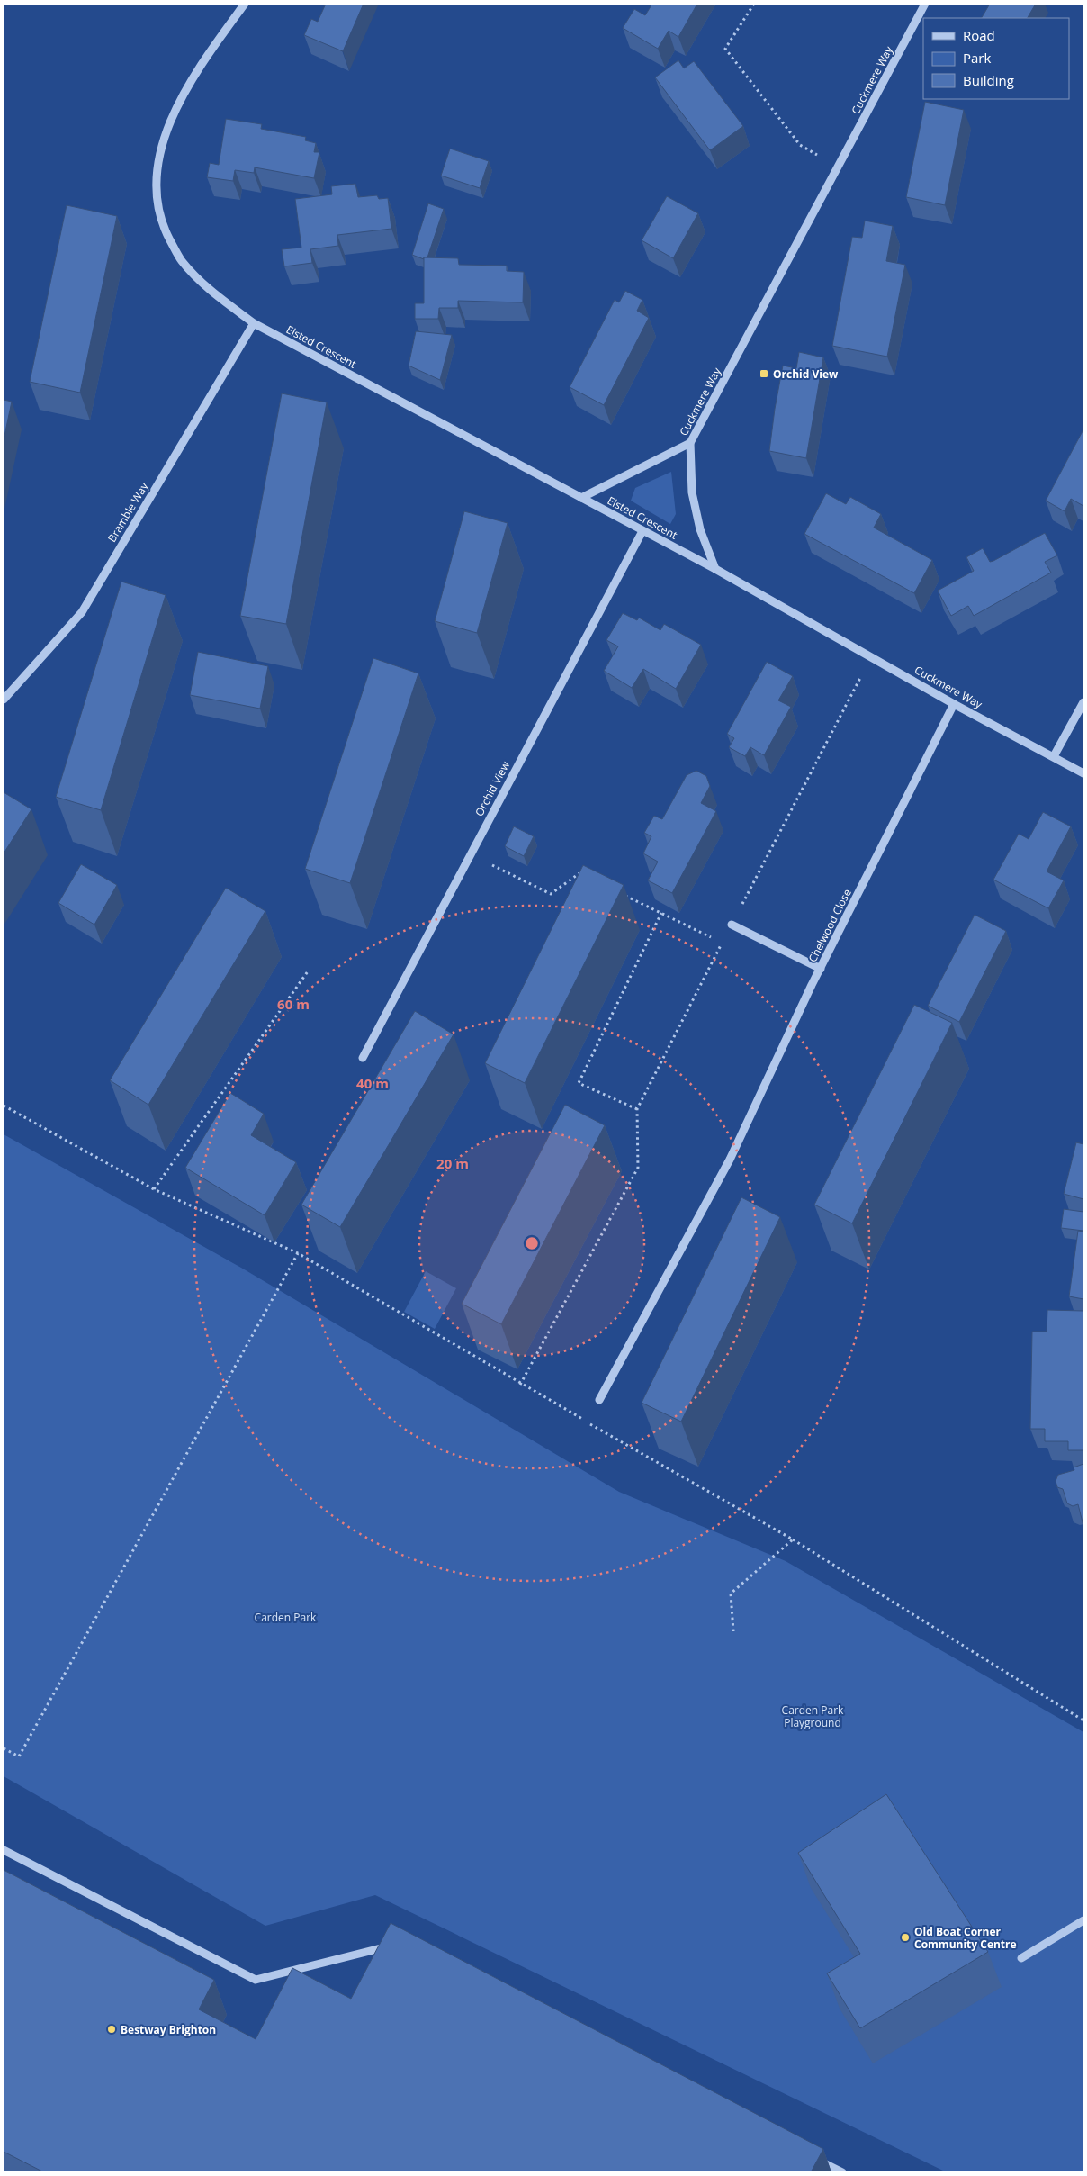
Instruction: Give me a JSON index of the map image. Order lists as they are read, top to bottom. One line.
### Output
{"streets":{"street":["Cuckmere Way","Elsted Crescent","Bramble Way","Orchid View","Chelwood Close"]},"crossings":[["Cuckmere Way","Elsted Crescent"],["Cuckmere Way","Chelwood Close"],["Elsted Crescent","Bramble Way"],["Elsted Crescent","Orchid View"]],"parks":["Carden Park","Carden Park Playground"],"places":{"transit":["Orchid View"],"other":["Old Boat Corner Community Centre","Bestway Brighton"]},"legend":["Road","Park","Building"],"rings":["60 m","40 m","20 m"]}
